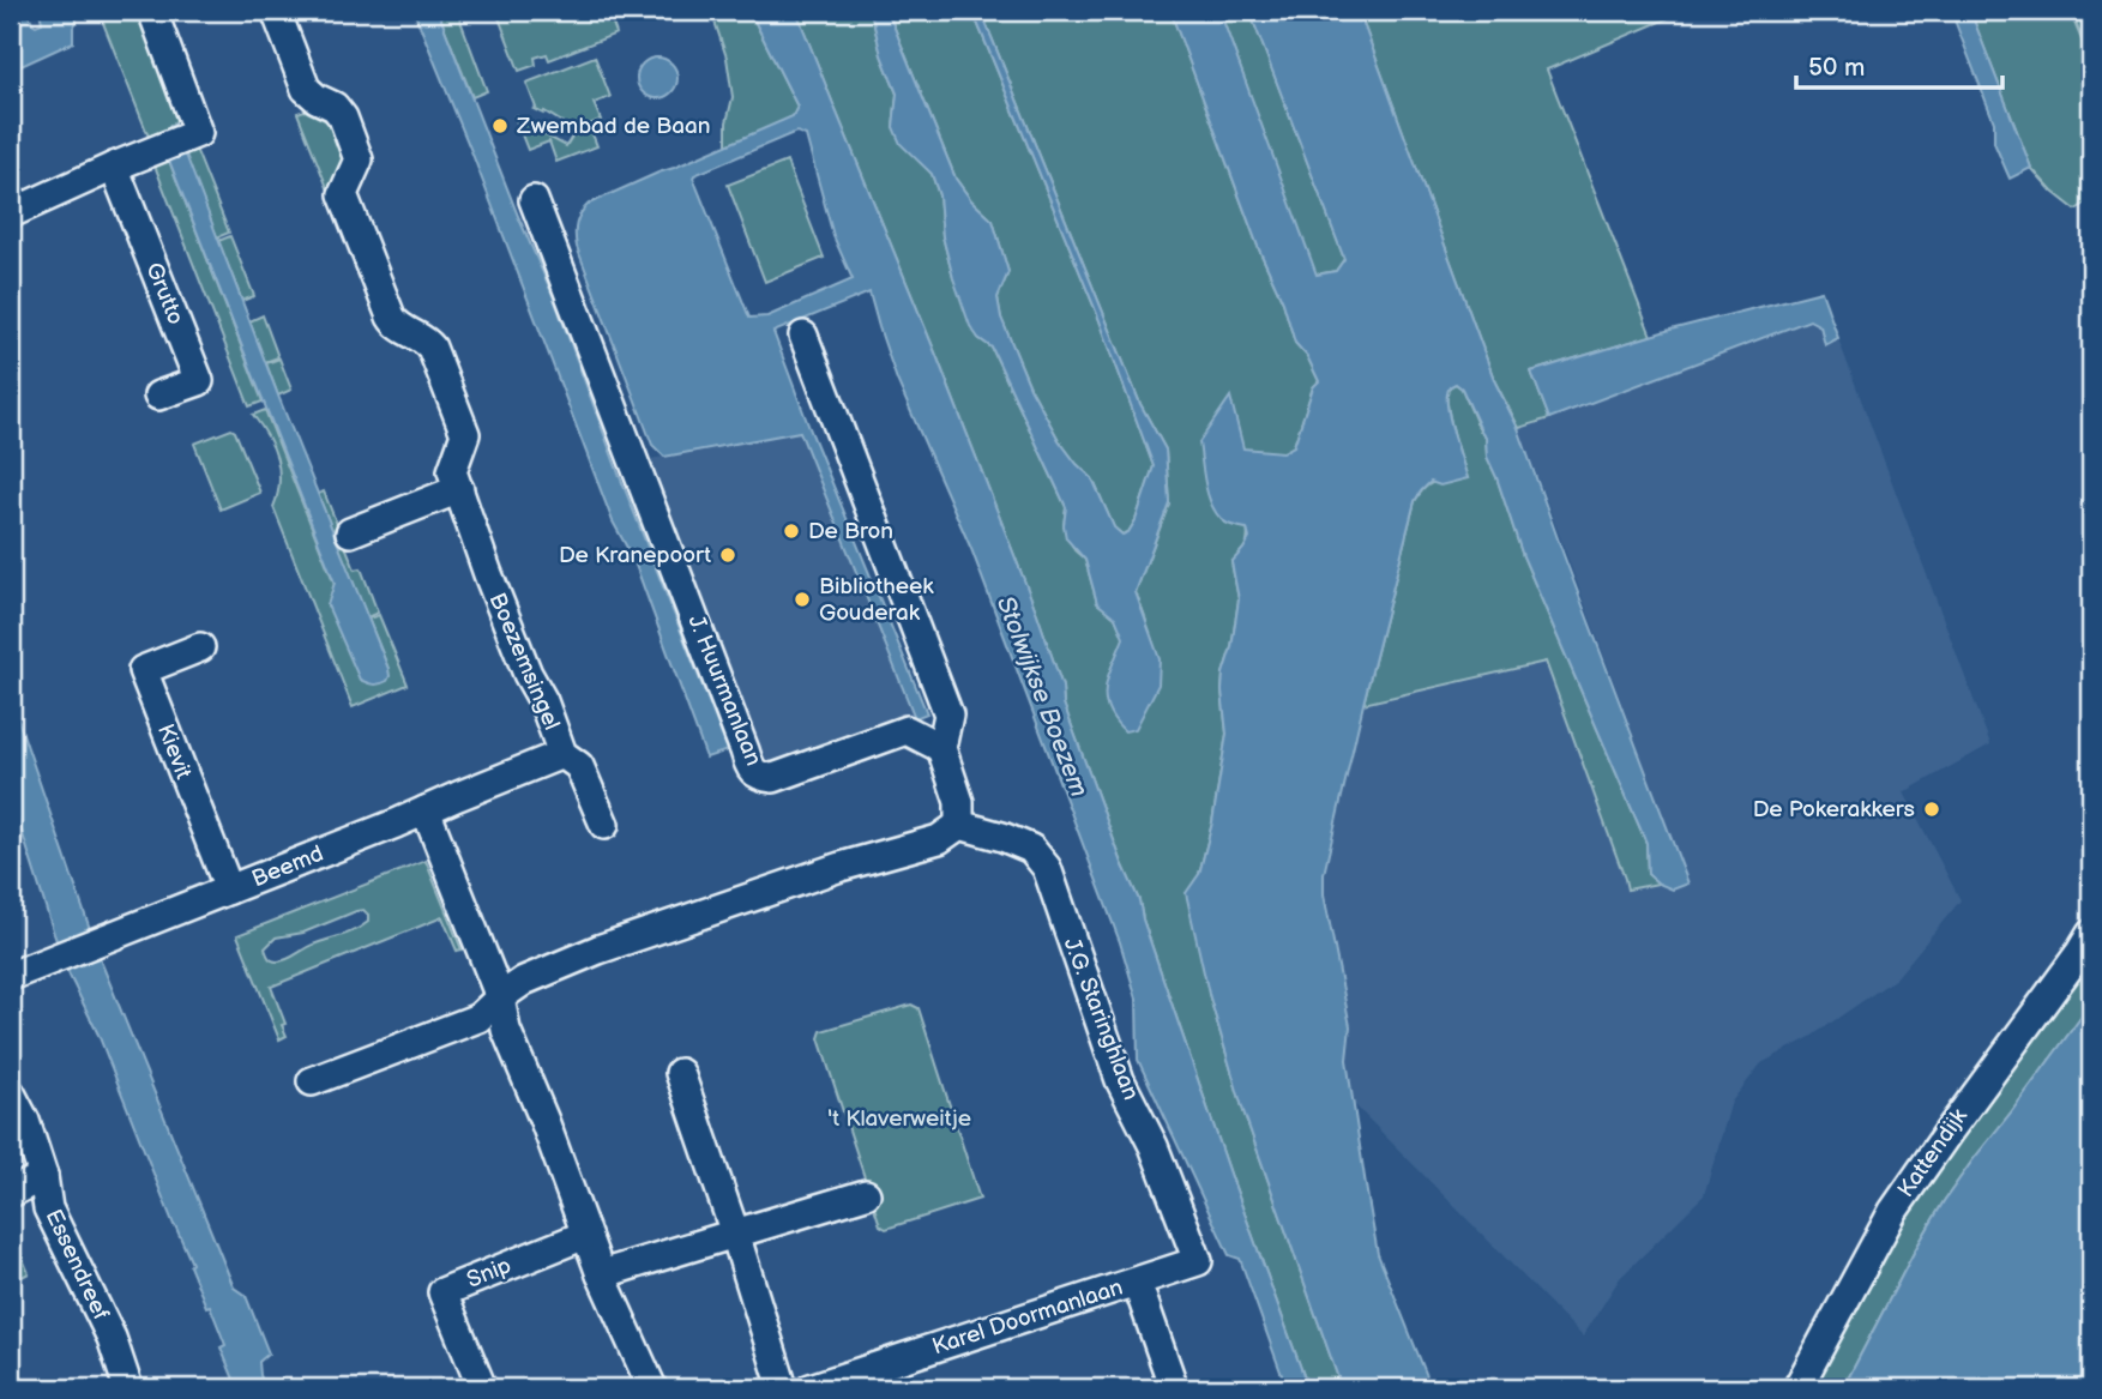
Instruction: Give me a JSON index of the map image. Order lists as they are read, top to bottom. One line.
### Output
{"streets":{"street":["Grutto","Boezemsingel","J. Huurmanlaan","Kievit","Beemd","J.G. Staringhlaan","Kattendijk","Essendreef","Snip","Karel Doormanlaan"]},"crossings":[["Boezemsingel","Beemd"],["Kievit","Beemd"],["J.G. Staringhlaan","Karel Doormanlaan"]],"water":["Stolwijkse Boezem"],"parks":["'t Klaverweitje"],"places":["Zwembad de Baan","De Bron","De Kranepoort","Bibliotheek Gouderak","De Pokerakkers"],"scale_bar":"50 m"}
